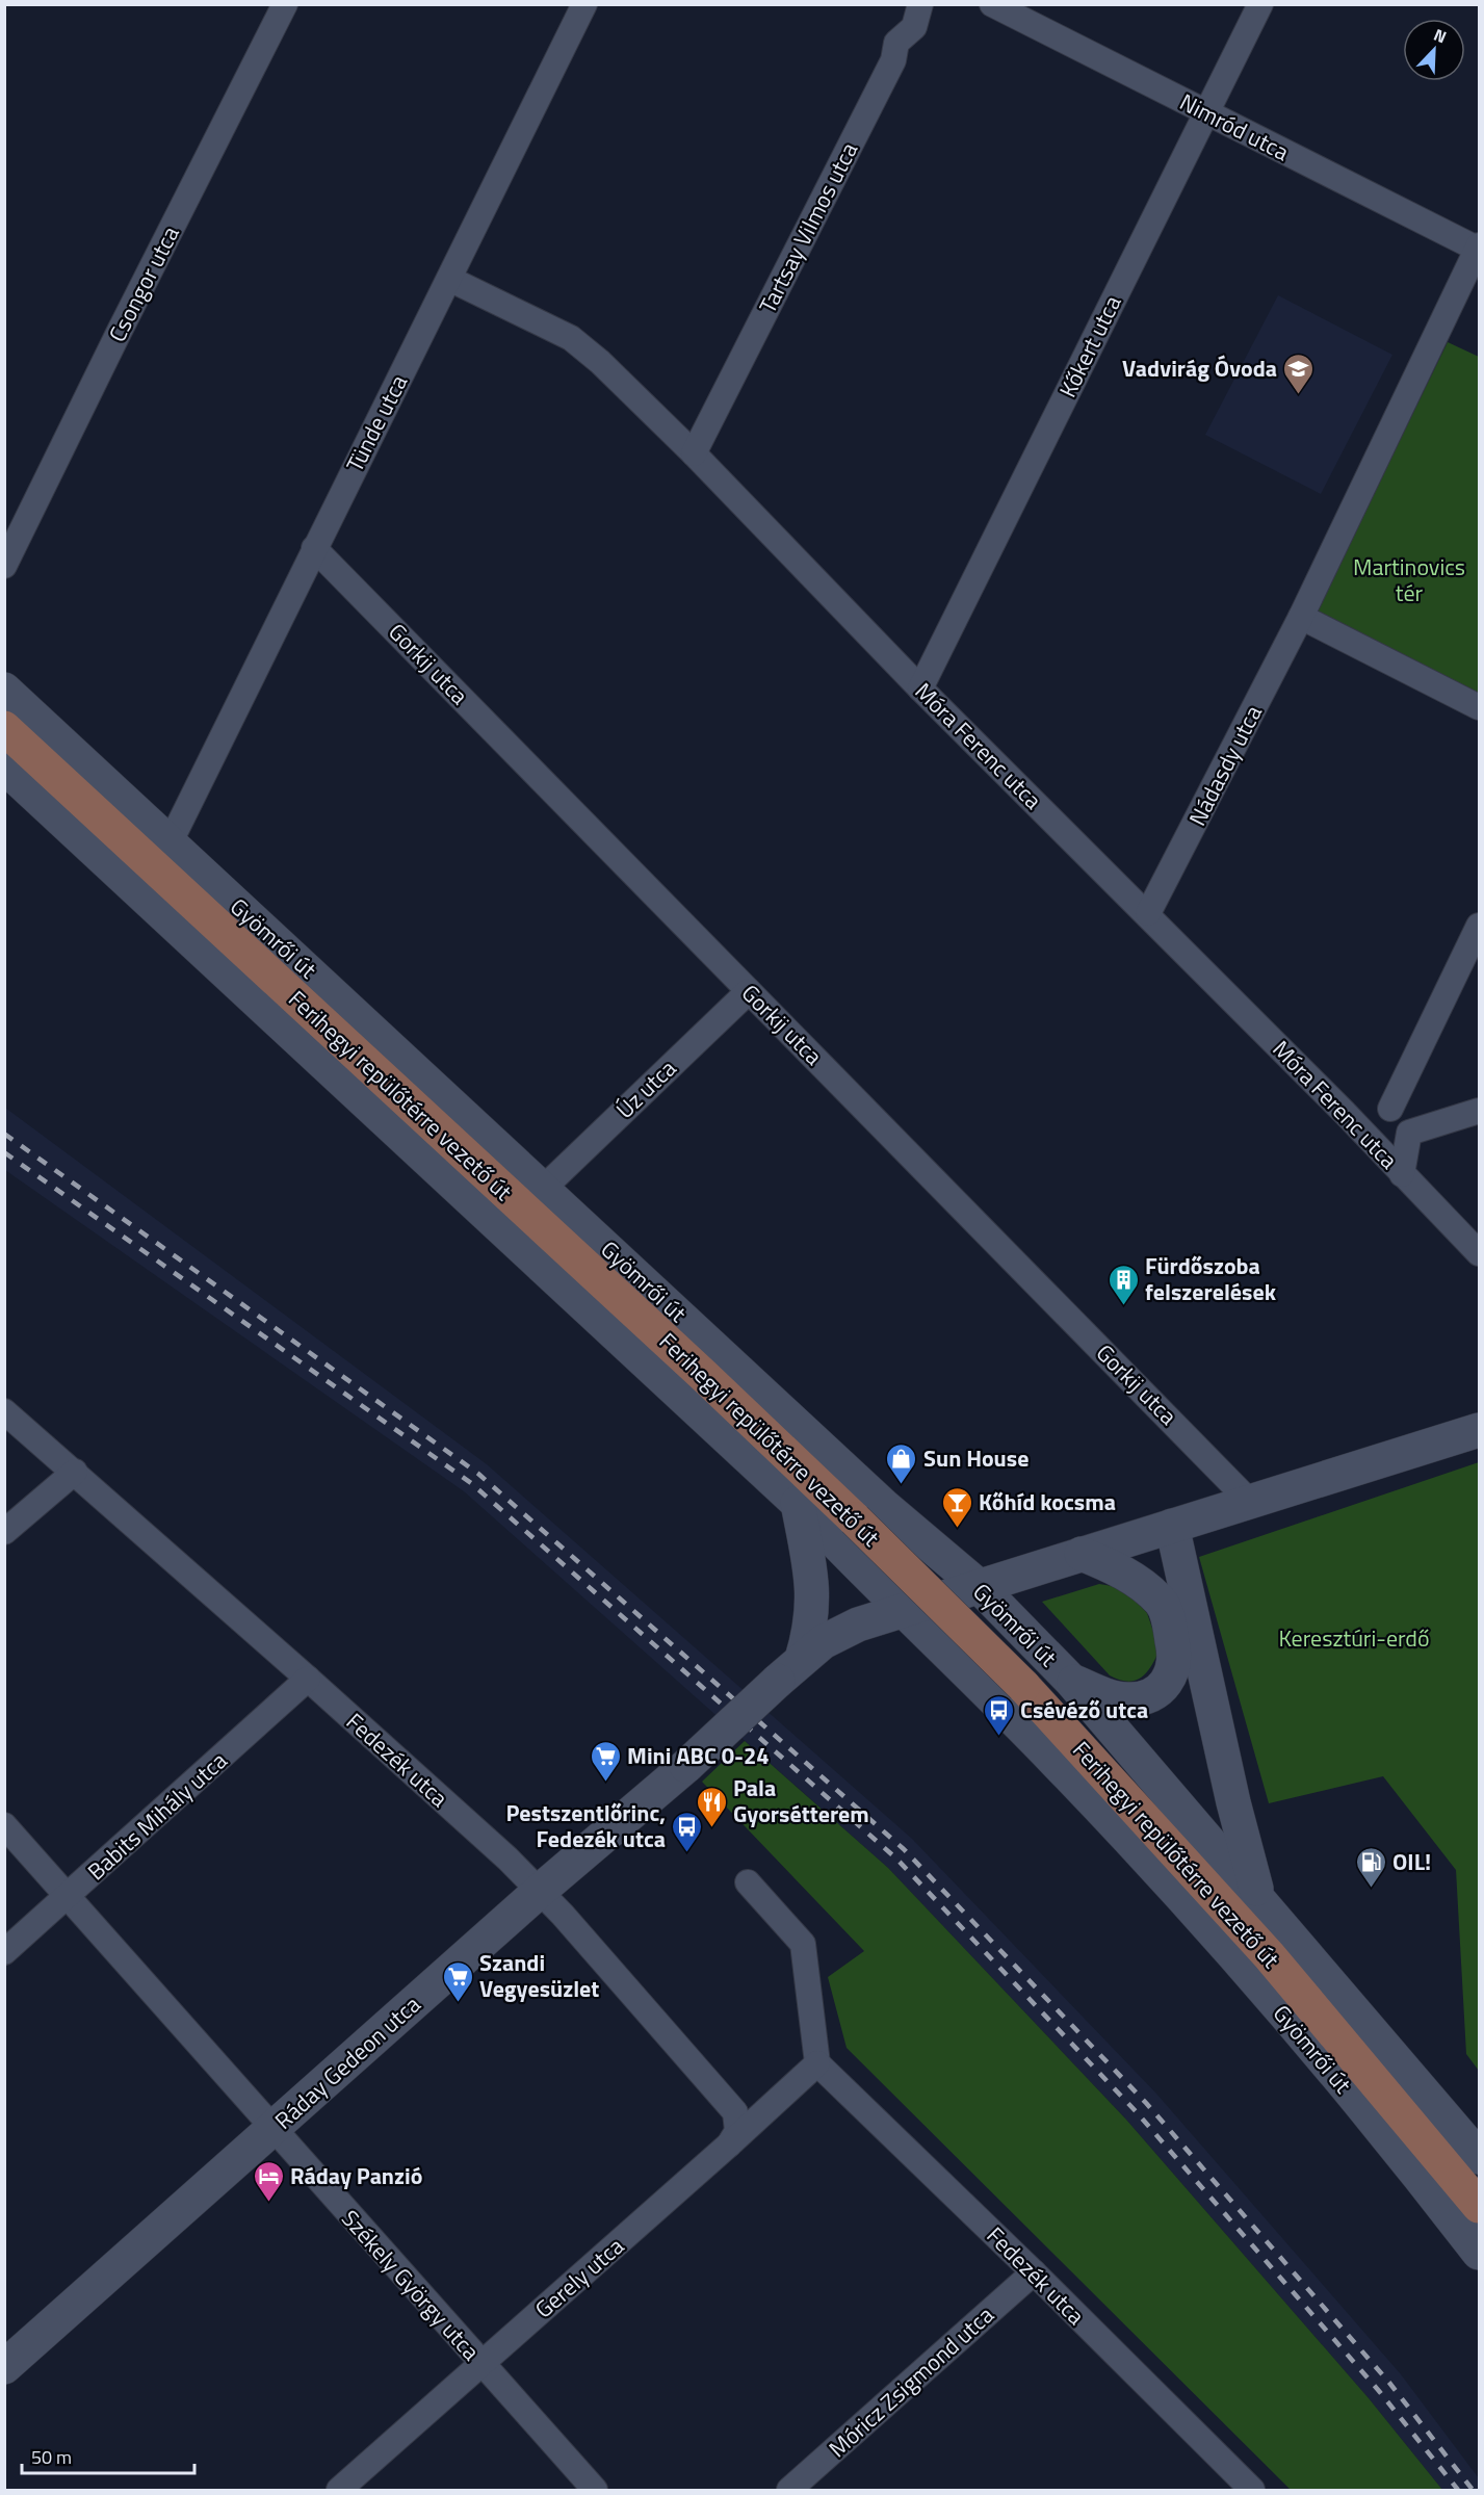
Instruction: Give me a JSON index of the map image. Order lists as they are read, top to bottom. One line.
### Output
{"streets":{"main road":["Ferihegyi repülőtérre vezető út"],"street":["Nimród utca","Tartsay Vilmos utca","Csongor utca","Kőkert utca","Tünde utca","Gorkij utca","Móra Ferenc utca","Nádasdy utca","Gyömrői út","Úz utca","Fedezék utca","Babits Mihály utca","Ráday Gedeon utca","Gerely utca","Székely György utca","Móricz Zsigmond utca"]},"crossings":[["Nimród utca","Kőkert utca"],["Tartsay Vilmos utca","Móra Ferenc utca"],["Kőkert utca","Móra Ferenc utca"],["Tünde utca","Gorkij utca"],["Tünde utca","Móra Ferenc utca"],["Tünde utca","Gyömrői út"],["Gorkij utca","Úz utca"],["Móra Ferenc utca","Nádasdy utca"],["Gyömrői út","Úz utca"],["Gyömrői út","Ferihegyi repülőtérre vezető út"],["Gyömrői út","Ráday Gedeon utca"],["Fedezék utca","Babits Mihály utca"],["Fedezék utca","Ráday Gedeon utca"],["Fedezék utca","Gerely utca"],["Fedezék utca","Móricz Zsigmond utca"],["Babits Mihály utca","Székely György utca"],["Ráday Gedeon utca","Székely György utca"],["Gerely utca","Székely György utca"]],"parks":["Martinovics tér","Keresztúri-erdő"],"places":{"school or university":["Vadvirág Óvoda"],"building":["Fürdőszoba felszerelések"],"shop":["Sun House"],"bar":["Kőhíd kocsma"],"bus stop":["Csévéző utca","Pestszentlőrinc, Fedezék utca"],"supermarket":["Mini ABC 0-24","Szandi Vegyesüzlet"],"restaurant":["Pala Gyorsétterem"],"fuel station":["OIL!"],"hotel":["Ráday Panzió"]},"scale_bar":"50 m","north":"top right"}
